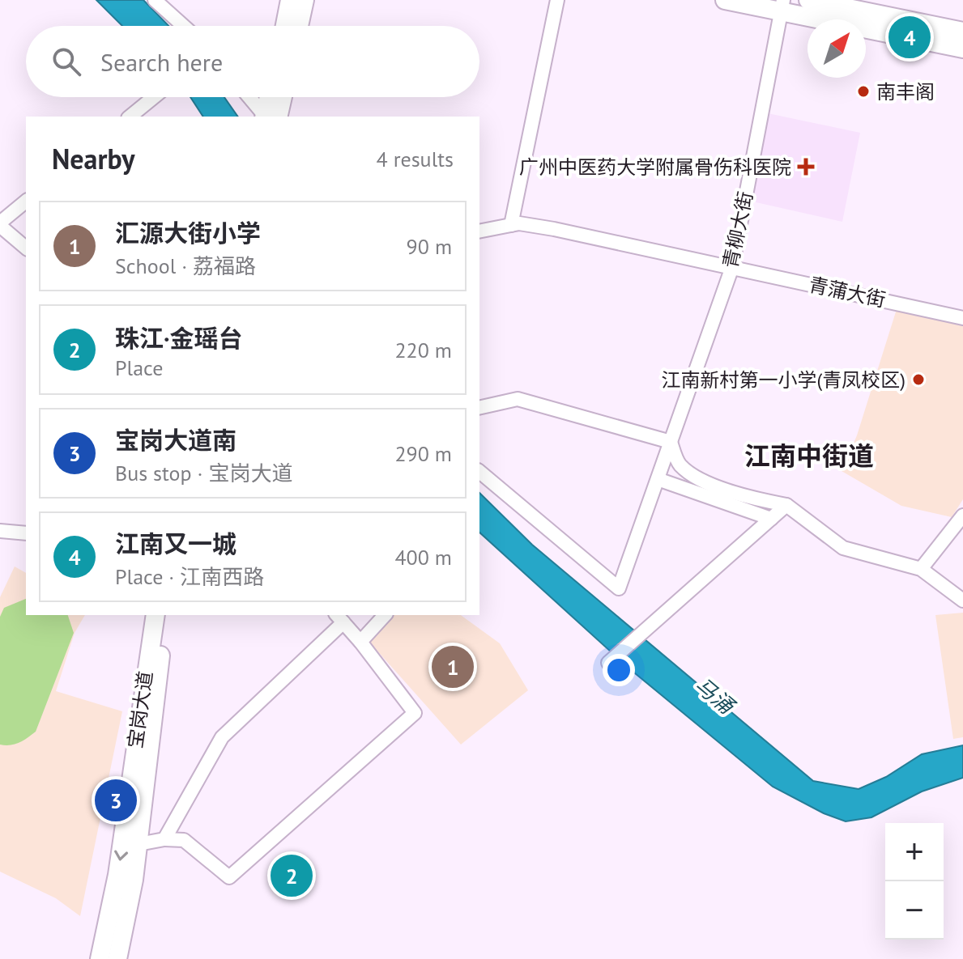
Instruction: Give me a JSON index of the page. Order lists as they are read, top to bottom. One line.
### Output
{"streets":{"main road":["宝岗大道"],"street":["青柳大街","青蒲大街"]},"crossings":[["青柳大街","青蒲大街"]],"districts":["江南中街道"],"water":["马涌"],"places":{"other":["南丰阁","江南新村第一小学(青凤校区)"],"health":["广州中医药大学附属骨伤科医院"]},"north":"top right","page":{"pins":["4","1","3","2"],"search":"Search here","heading":["Nearby","4 results"],"list":[{"mark":"1","name":"汇源大街小学","note":"School · 荔福路","value":"90 m"},{"mark":"2","name":"珠江·金瑶台","note":"Place","value":"220 m"},{"mark":"3","name":"宝岗大道南","note":"Bus stop · 宝岗大道","value":"290 m"},{"mark":"4","name":"江南又一城","note":"Place · 江南西路","value":"400 m"}],"map_buttons":["+","−"]}}
